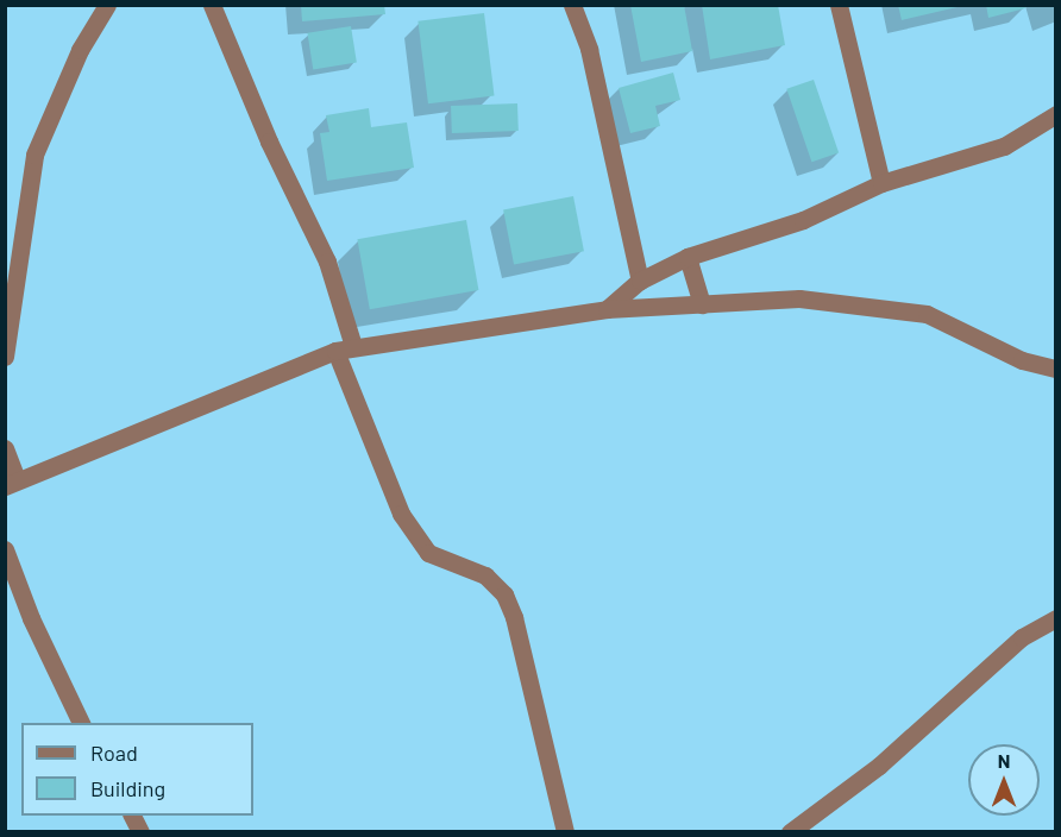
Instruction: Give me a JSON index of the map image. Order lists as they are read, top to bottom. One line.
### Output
{"legend":["Road","Building"],"north":"top"}
